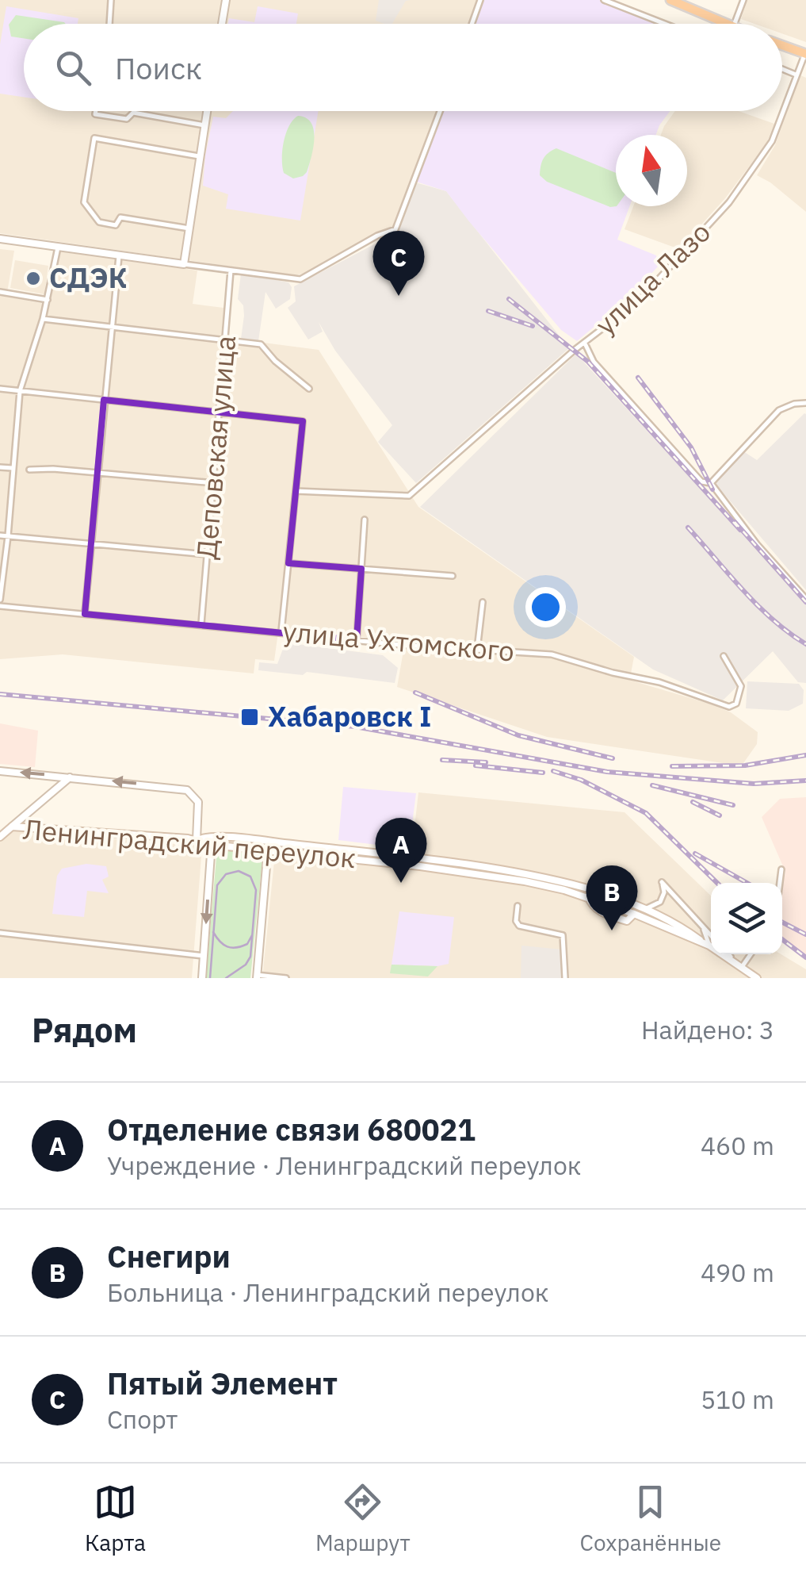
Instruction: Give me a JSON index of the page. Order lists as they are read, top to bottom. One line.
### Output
{"streets":{"main road":["Ленинградский переулок"],"street":["улица Лазо","Деповская улица","улица Ухтомского"]},"crossings":[["Деповская улица","улица Ухтомского"]],"places":{"other":["СДЭК"],"transit":["Хабаровск I"]},"north":"top","page":{"search":"Поиск","pins":["C","A","B"],"heading":["Рядом","Найдено: 3"],"list":[{"mark":"A","name":"Отделение связи 680021","note":"Учреждение · Ленинградский переулок","value":"460 m"},{"mark":"B","name":"Снегири","note":"Больница · Ленинградский переулок","value":"490 m"},{"mark":"C","name":"Пятый Элемент","note":"Спорт","value":"510 m"}],"nav":["Карта","Маршрут","Сохранённые"]}}
